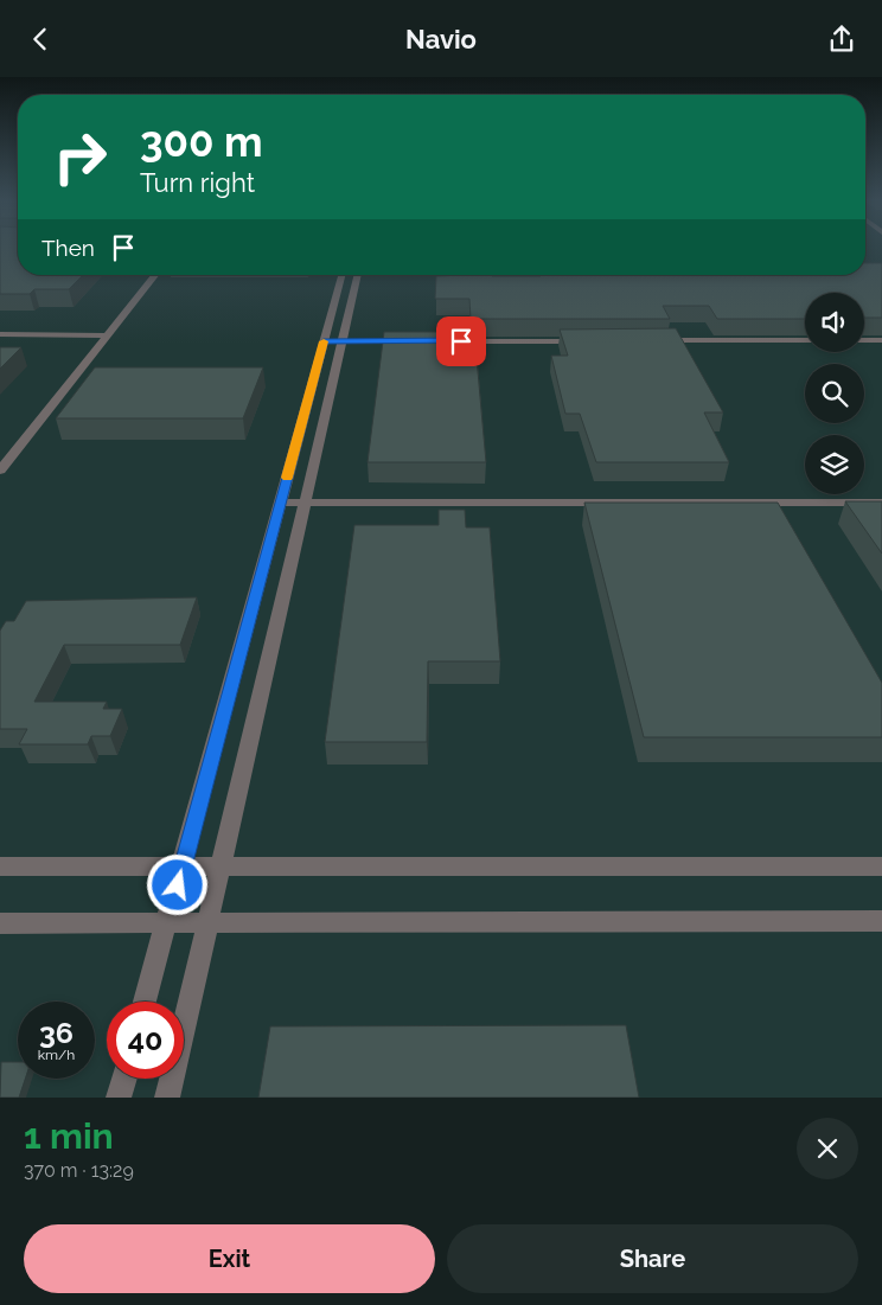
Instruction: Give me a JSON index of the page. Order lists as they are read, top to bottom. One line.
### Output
{"page":{"header":"Navio","turn":["300 m","Turn right"],"then":"Then","speed":"36 km/h","limit":"40","heading":["1 min","370 m · 13:29"],"buttons":["Exit","Share"]}}
